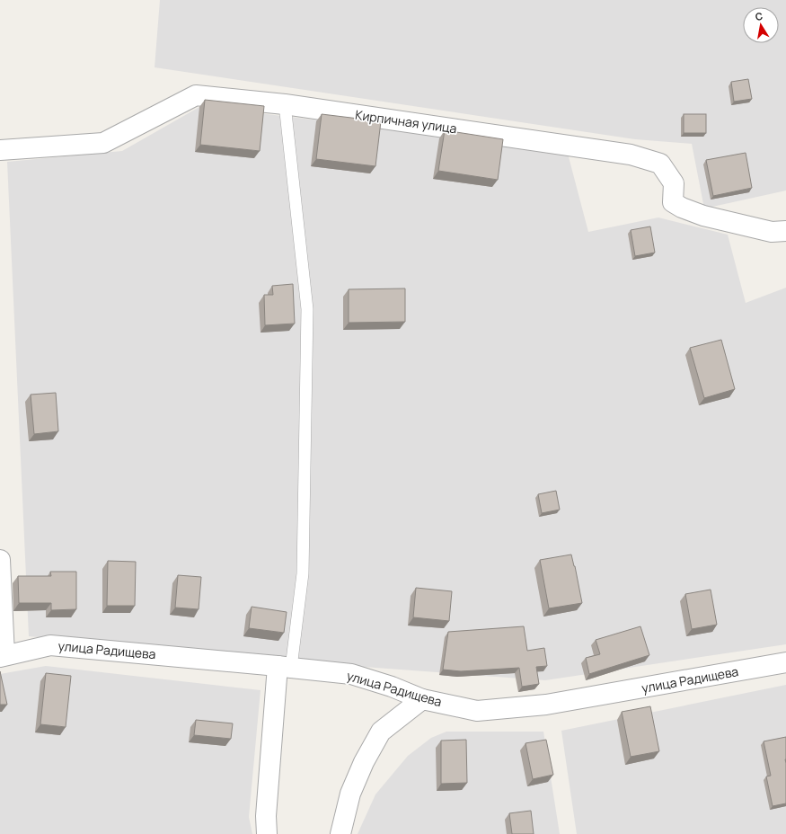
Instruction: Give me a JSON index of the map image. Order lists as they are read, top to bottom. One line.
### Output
{"streets":{"street":["Кирпичная улица","улица Радищева"]},"north":"top"}
